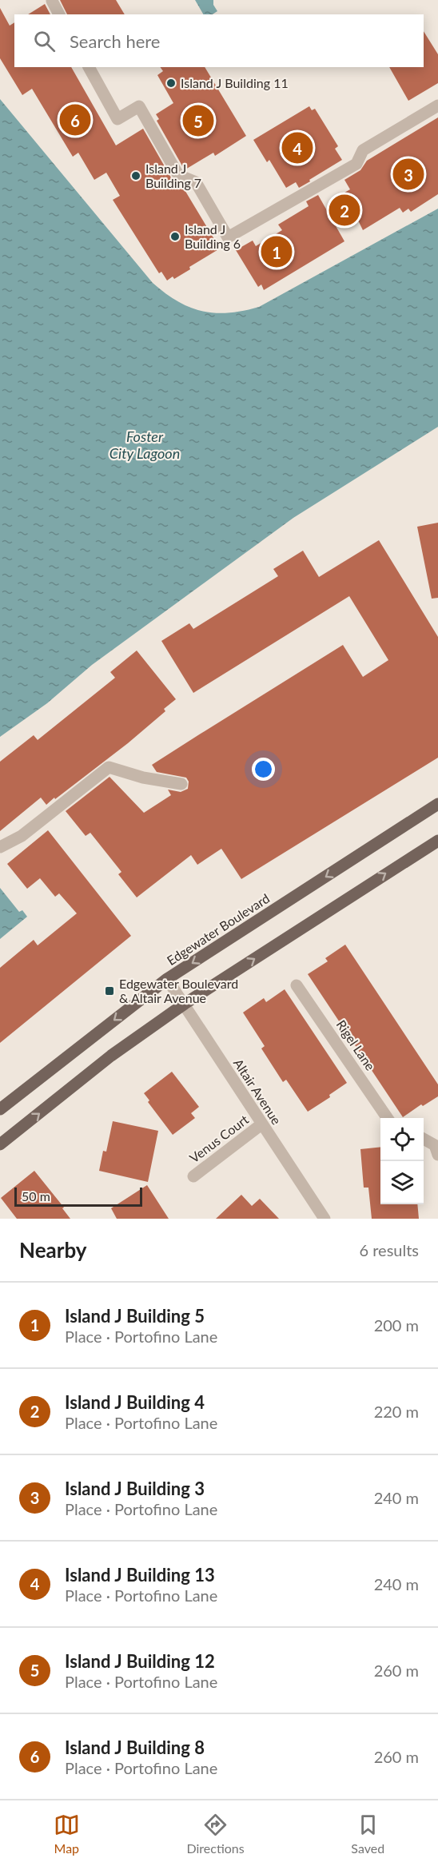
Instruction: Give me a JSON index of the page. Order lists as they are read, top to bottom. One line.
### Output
{"streets":{"main road":["Edgewater Boulevard"],"street":["Rigel Lane","Altair Avenue","Venus Court"]},"crossings":[["Edgewater Boulevard","Altair Avenue"],["Altair Avenue","Venus Court"]],"water":["Foster City Lagoon"],"places":{"other":["Island J Building 11","Island J Building 7","Island J Building 6"],"transit":["Edgewater Boulevard & Altair Avenue"]},"scale_bar":"50 m","page":{"search":"Search here","pins":["6","5","4","3","2","1"],"scale":"50 m","heading":["Nearby","6 results"],"list":[{"mark":"1","name":"Island J Building 5","note":"Place · Portofino Lane","value":"200 m"},{"mark":"2","name":"Island J Building 4","note":"Place · Portofino Lane","value":"220 m"},{"mark":"3","name":"Island J Building 3","note":"Place · Portofino Lane","value":"240 m"},{"mark":"4","name":"Island J Building 13","note":"Place · Portofino Lane","value":"240 m"},{"mark":"5","name":"Island J Building 12","note":"Place · Portofino Lane","value":"260 m"},{"mark":"6","name":"Island J Building 8","note":"Place · Portofino Lane","value":"260 m"}],"nav":["Map","Directions","Saved"]}}
